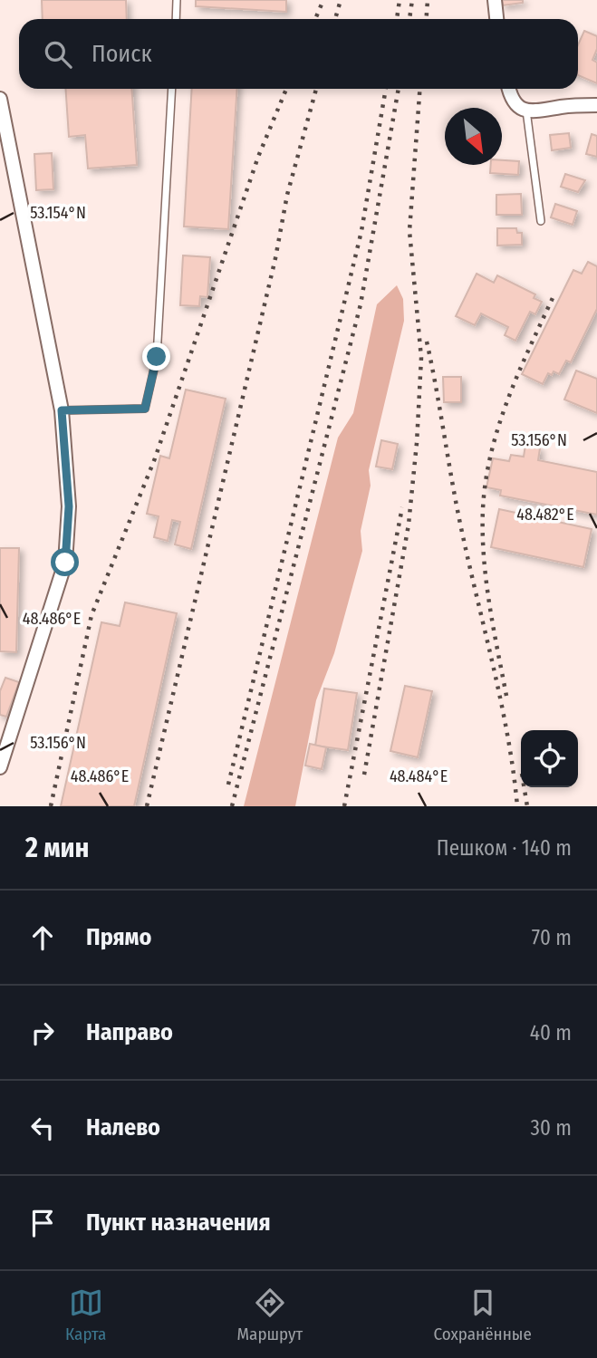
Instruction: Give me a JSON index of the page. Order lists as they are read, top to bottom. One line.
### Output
{"north":"bottom right","page":{"search":"Поиск","heading":["2 мин","Пешком · 140 m"],"list":[["Прямо","70 m"],["Направо","40 m"],["Налево","30 m"],"Пункт назначения"],"nav":["Карта","Маршрут","Сохранённые"]},"coordinates":["53.154°N","53.156°N","48.482°E","48.486°E","48.484°E"]}
